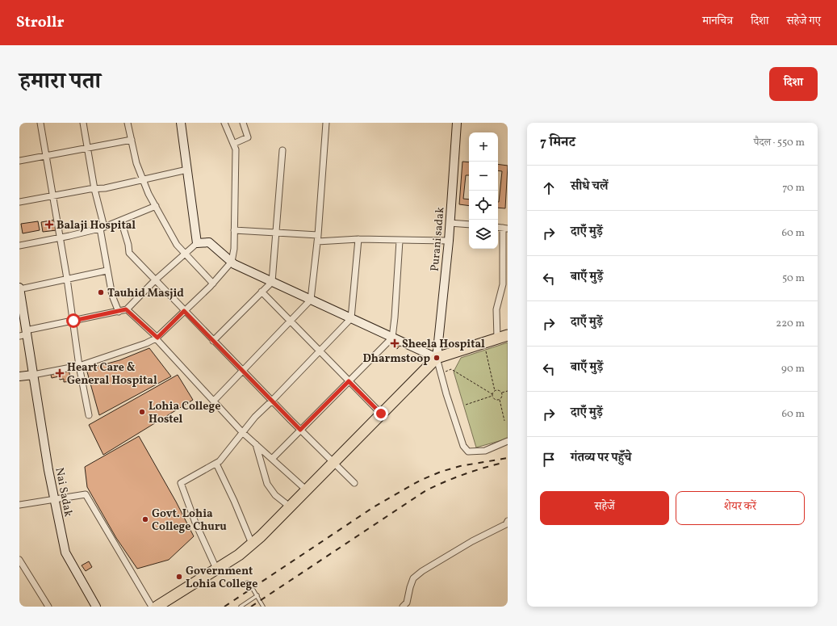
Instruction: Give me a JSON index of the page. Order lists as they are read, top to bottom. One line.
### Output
{"streets":{"main road":["Purani sadak","Nai Sadak"]},"places":{"health":["Balaji Hospital","Sheela Hospital","Heart Care & General Hospital"],"other":["Tauhid Masjid","Dharmstoop","Lohia College Hostel","Govt. Lohia College Churu","Government Lohia College"]},"page":{"header":"Strollr","nav":["मानचित्र","दिशा","सहेजे गए"],"title":"हमारा पता","buttons":["दिशा",["सहेजें","शेयर करें"]],"heading":["7 मिनट","पैदल · 550 m"],"map_buttons":["+","−"],"list":[["सीधे चलें","70 m"],["दाएँ मुड़ें","60 m"],["बाएँ मुड़ें","50 m"],["दाएँ मुड़ें","220 m"],["बाएँ मुड़ें","90 m"],["दाएँ मुड़ें","60 m"],"गंतव्य पर पहुँचे"]}}
